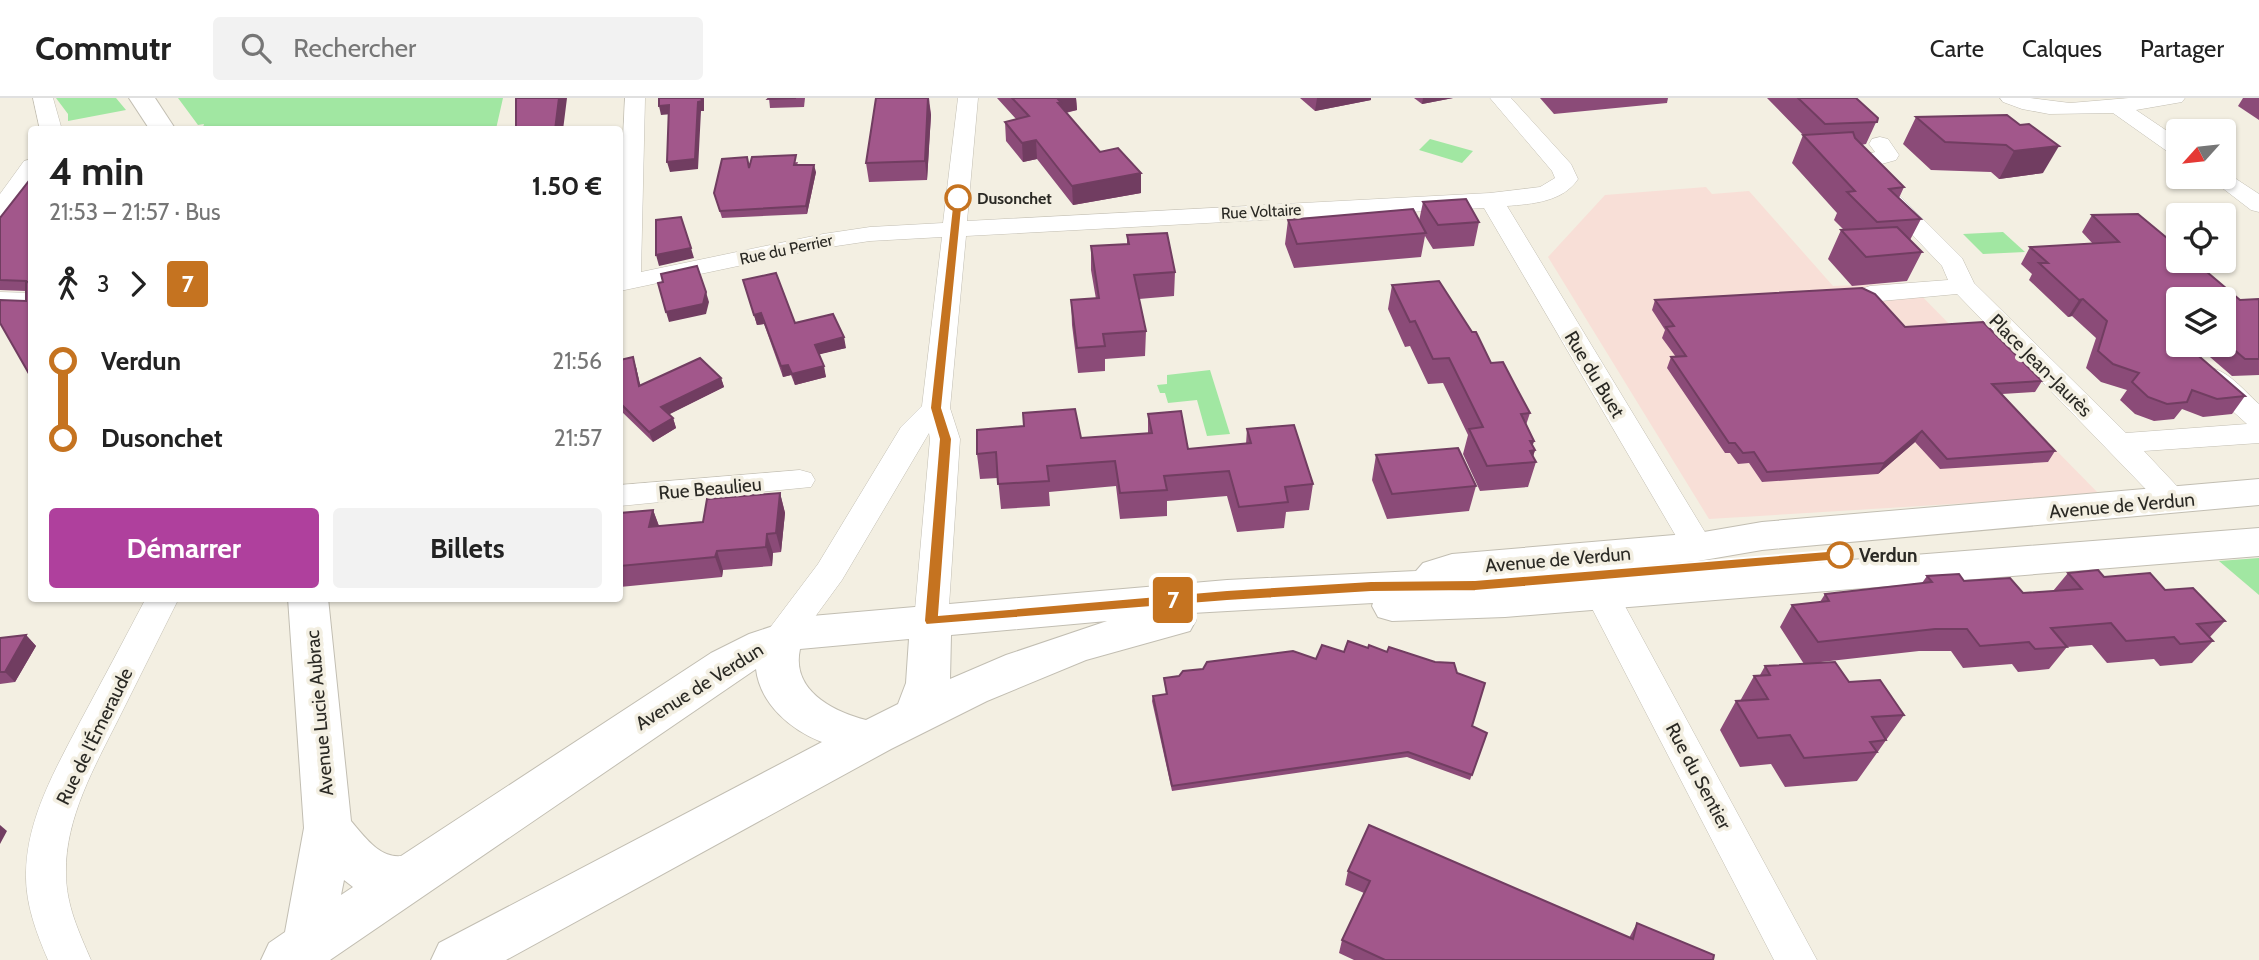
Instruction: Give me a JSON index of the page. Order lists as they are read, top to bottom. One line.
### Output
{"streets":{"street":["Rue Voltaire","Rue du Perrier","Place Jean-Jaurès","Rue du Buet","Rue Beaulieu","Avenue de Verdun","Avenue Lucie Aubrac","Rue de l'Émeraude","Rue du Sentier"]},"crossings":[["Rue Voltaire","Rue du Perrier"],["Rue Voltaire","Rue du Buet"],["Place Jean-Jaurès","Avenue de Verdun"],["Rue du Buet","Avenue de Verdun"],["Avenue de Verdun","Avenue Lucie Aubrac"],["Avenue de Verdun","Rue du Sentier"]],"places":["Dusonchet","Verdun"],"lines":["bus line 7"],"north":"bottom left","page":{"header":"Commutr","search":"Rechercher","nav":["Carte","Calques","Partager"],"on_map":"7","heading":["4 min","21:53 – 21:57 · Bus","1.50 €"],"legs":["3","7"],"list":[{"name":"Verdun","value":"21:56"},{"name":"Dusonchet","value":"21:57"}],"buttons":["Démarrer","Billets"]}}
